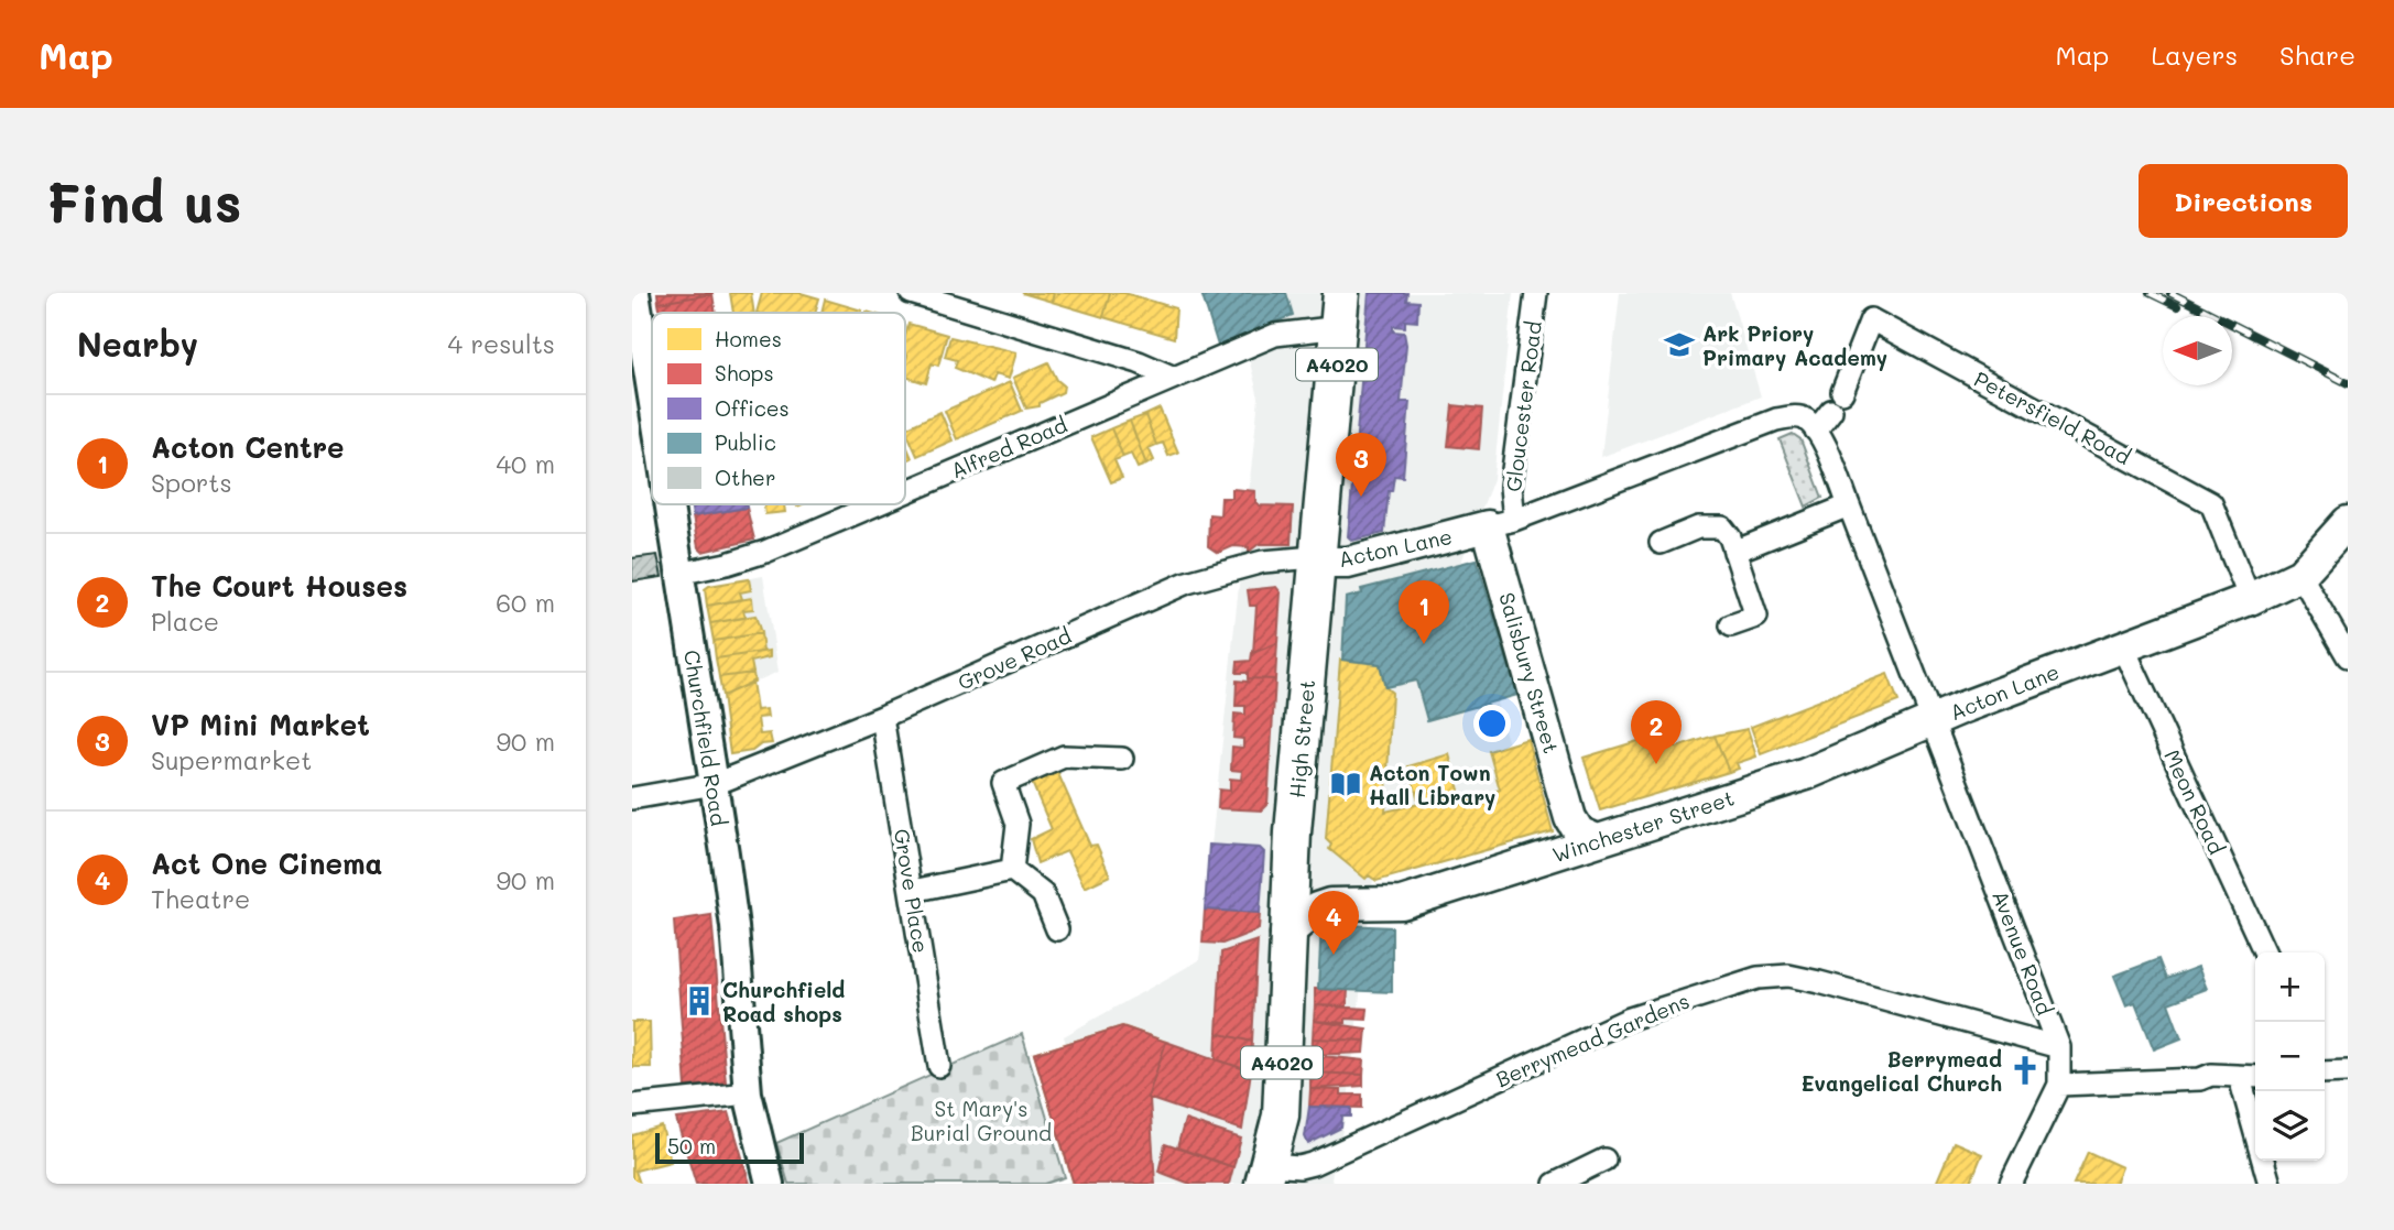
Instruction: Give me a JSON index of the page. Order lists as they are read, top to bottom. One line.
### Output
{"streets":{"main road":["A4020","Acton Lane","Salisbury Street","High Street","Winchester Street"],"street":["Gloucester Road","Petersfield Road","Alfred Road","Grove Road","Churchfield Road","Meon Road","Grove Place","Avenue Road","Berrymead Gardens"]},"crossings":[["Gloucester Road","Acton Lane"],["Gloucester Road","Salisbury Street"],["Petersfield Road","Acton Lane"],["Alfred Road","Churchfield Road"],["Alfred Road","High Street"],["Acton Lane","Grove Road"],["Acton Lane","Salisbury Street"],["Acton Lane","High Street"],["Acton Lane","Meon Road"],["Acton Lane","Winchester Street"],["Acton Lane","Avenue Road"],["Grove Road","Churchfield Road"],["Grove Road","High Street"],["Grove Road","Grove Place"],["High Street","Winchester Street"],["High Street","Berrymead Gardens"],["Winchester Street","Avenue Road"],["Avenue Road","Berrymead Gardens"]],"parks":["St Mary's Burial Ground"],"places":{"school or university":["Ark Priory Primary Academy"],"library":["Acton Town Hall Library"],"building":["Churchfield Road shops"],"church":["Berrymead Evangelical Church"]},"legend":["Homes","Shops","Offices","Public","Other"],"scale_bar":"50 m","north":"left","page":{"header":"Map","nav":["Map","Layers","Share"],"buttons":"Directions","title":"Find us","heading":["Nearby","4 results"],"list":[{"mark":"1","name":"Acton Centre","note":"Sports","value":"40 m"},{"mark":"2","name":"The Court Houses","note":"Place","value":"60 m"},{"mark":"3","name":"VP Mini Market","note":"Supermarket","value":"90 m"},{"mark":"4","name":"Act One Cinema","note":"Theatre","value":"90 m"}],"pins":["3","1","2","4"],"map_buttons":["+","−"],"scale":"50 m"}}
